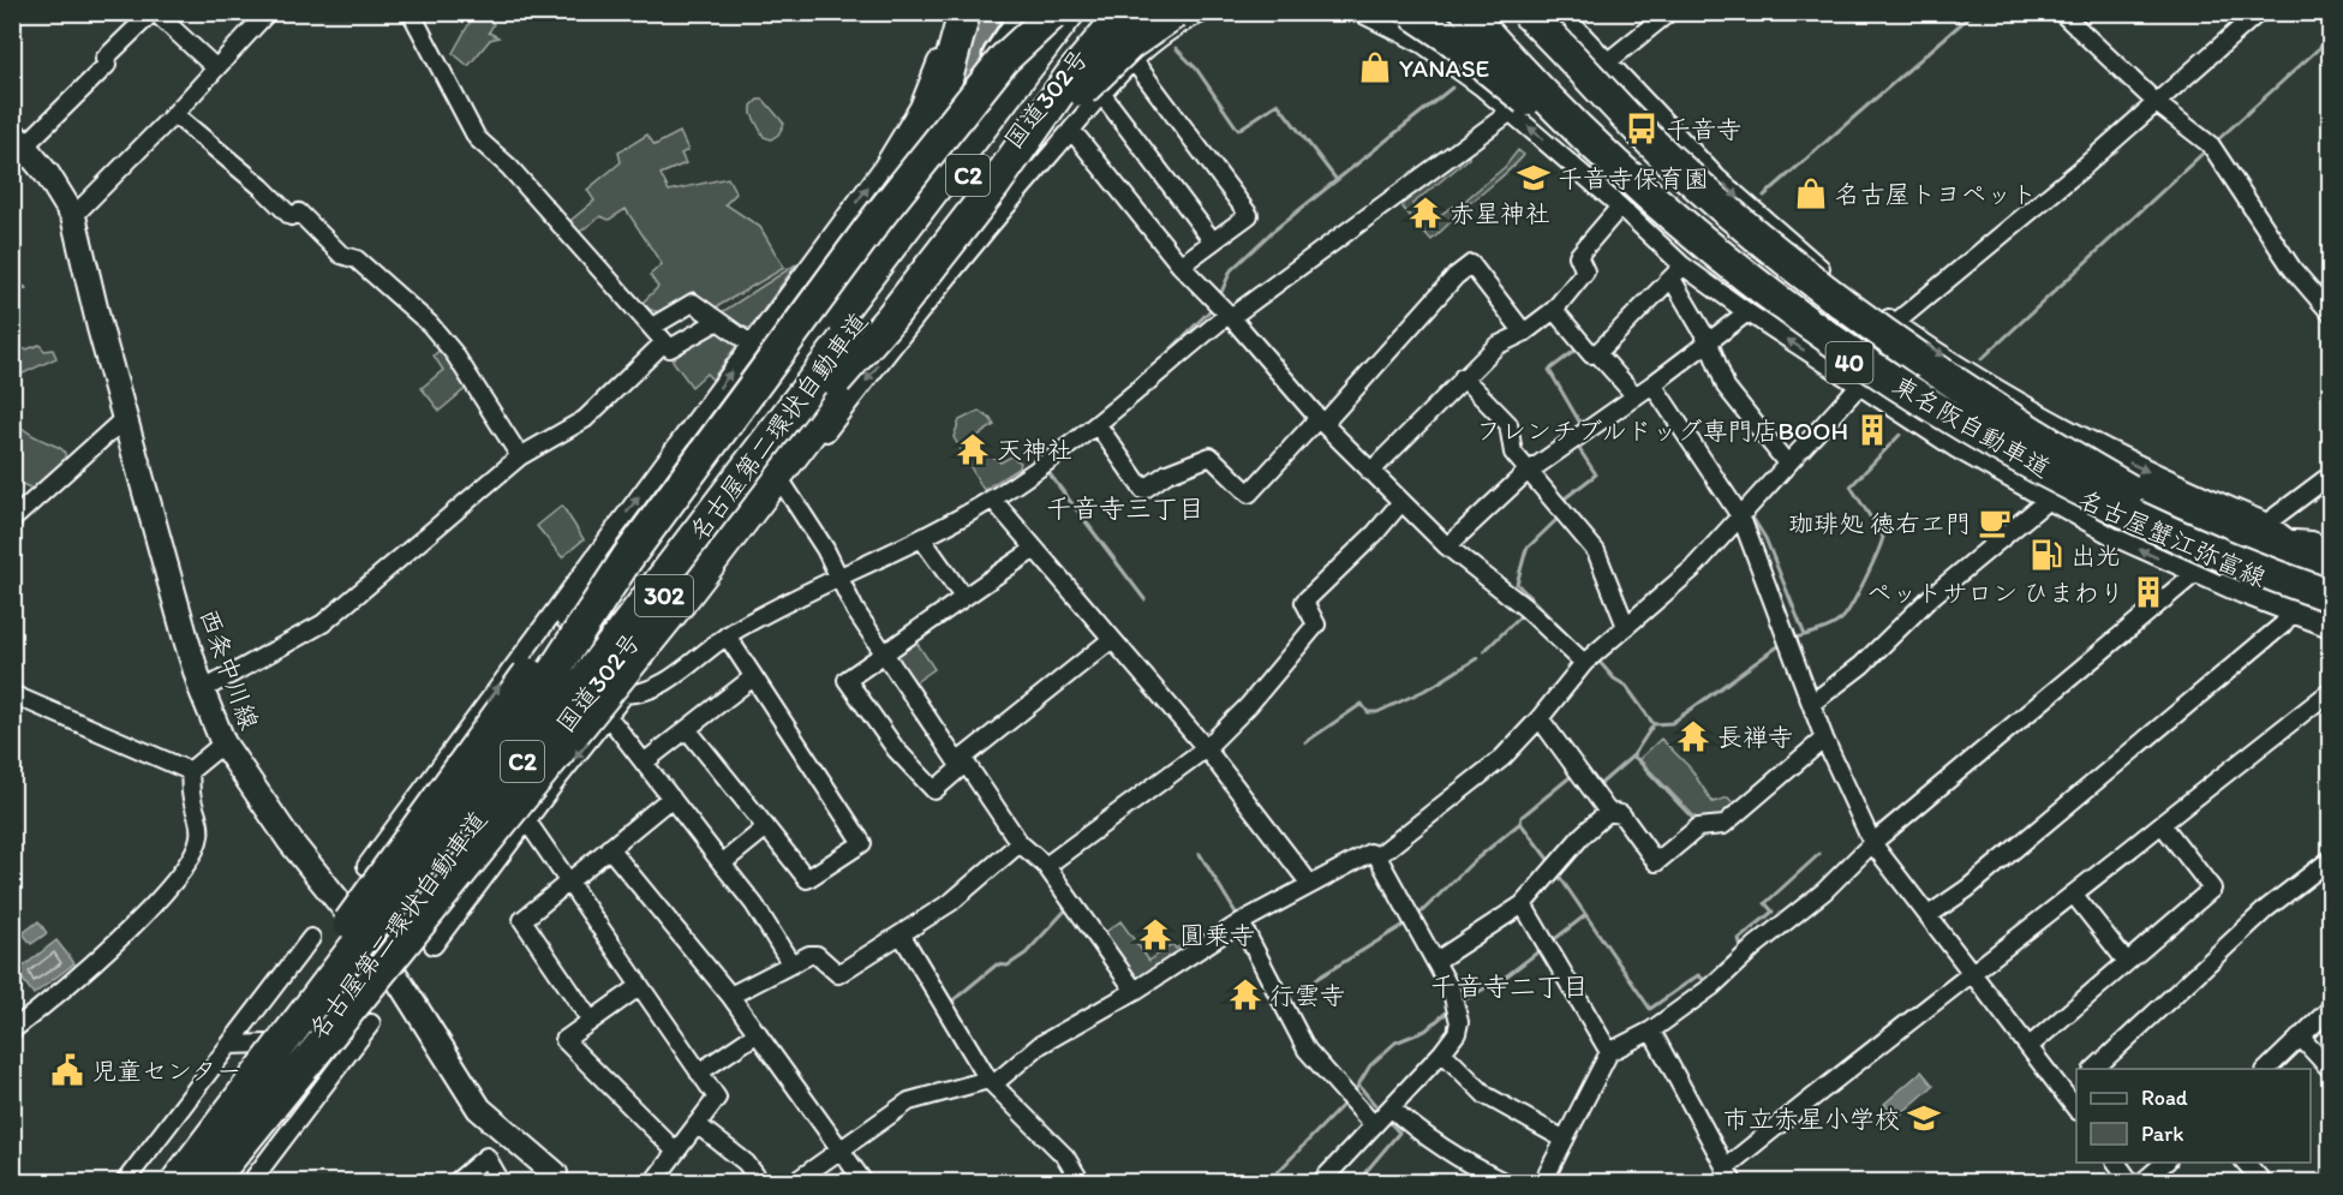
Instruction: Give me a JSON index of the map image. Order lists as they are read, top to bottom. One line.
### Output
{"streets":{"highway":["国道302号","C2","名古屋第二環状自動車道","東名阪自動車道","302"],"main road":["40","名古屋蟹江弥富線","西条中川線"]},"crossings":[["国道302号","名古屋第二環状自動車道"],["国道302号","西条中川線"],["C2","名古屋第二環状自動車道"]],"districts":["千音寺三丁目","千音寺二丁目"],"places":{"shop":["YANASE","名古屋トヨペット"],"bus stop":["千音寺"],"school or university":["千音寺保育園","市立赤星小学校"],"temple":["赤星神社","天神社","長禅寺","圓乗寺","行雲寺"],"building":["フレンチブルドッグ専門店BOOH","ペットサロン ひまわり"],"cafe":["珈琲処 徳右ヱ門"],"fuel station":["出光"],"public building":["児童センター"]},"legend":["Road","Park"]}
